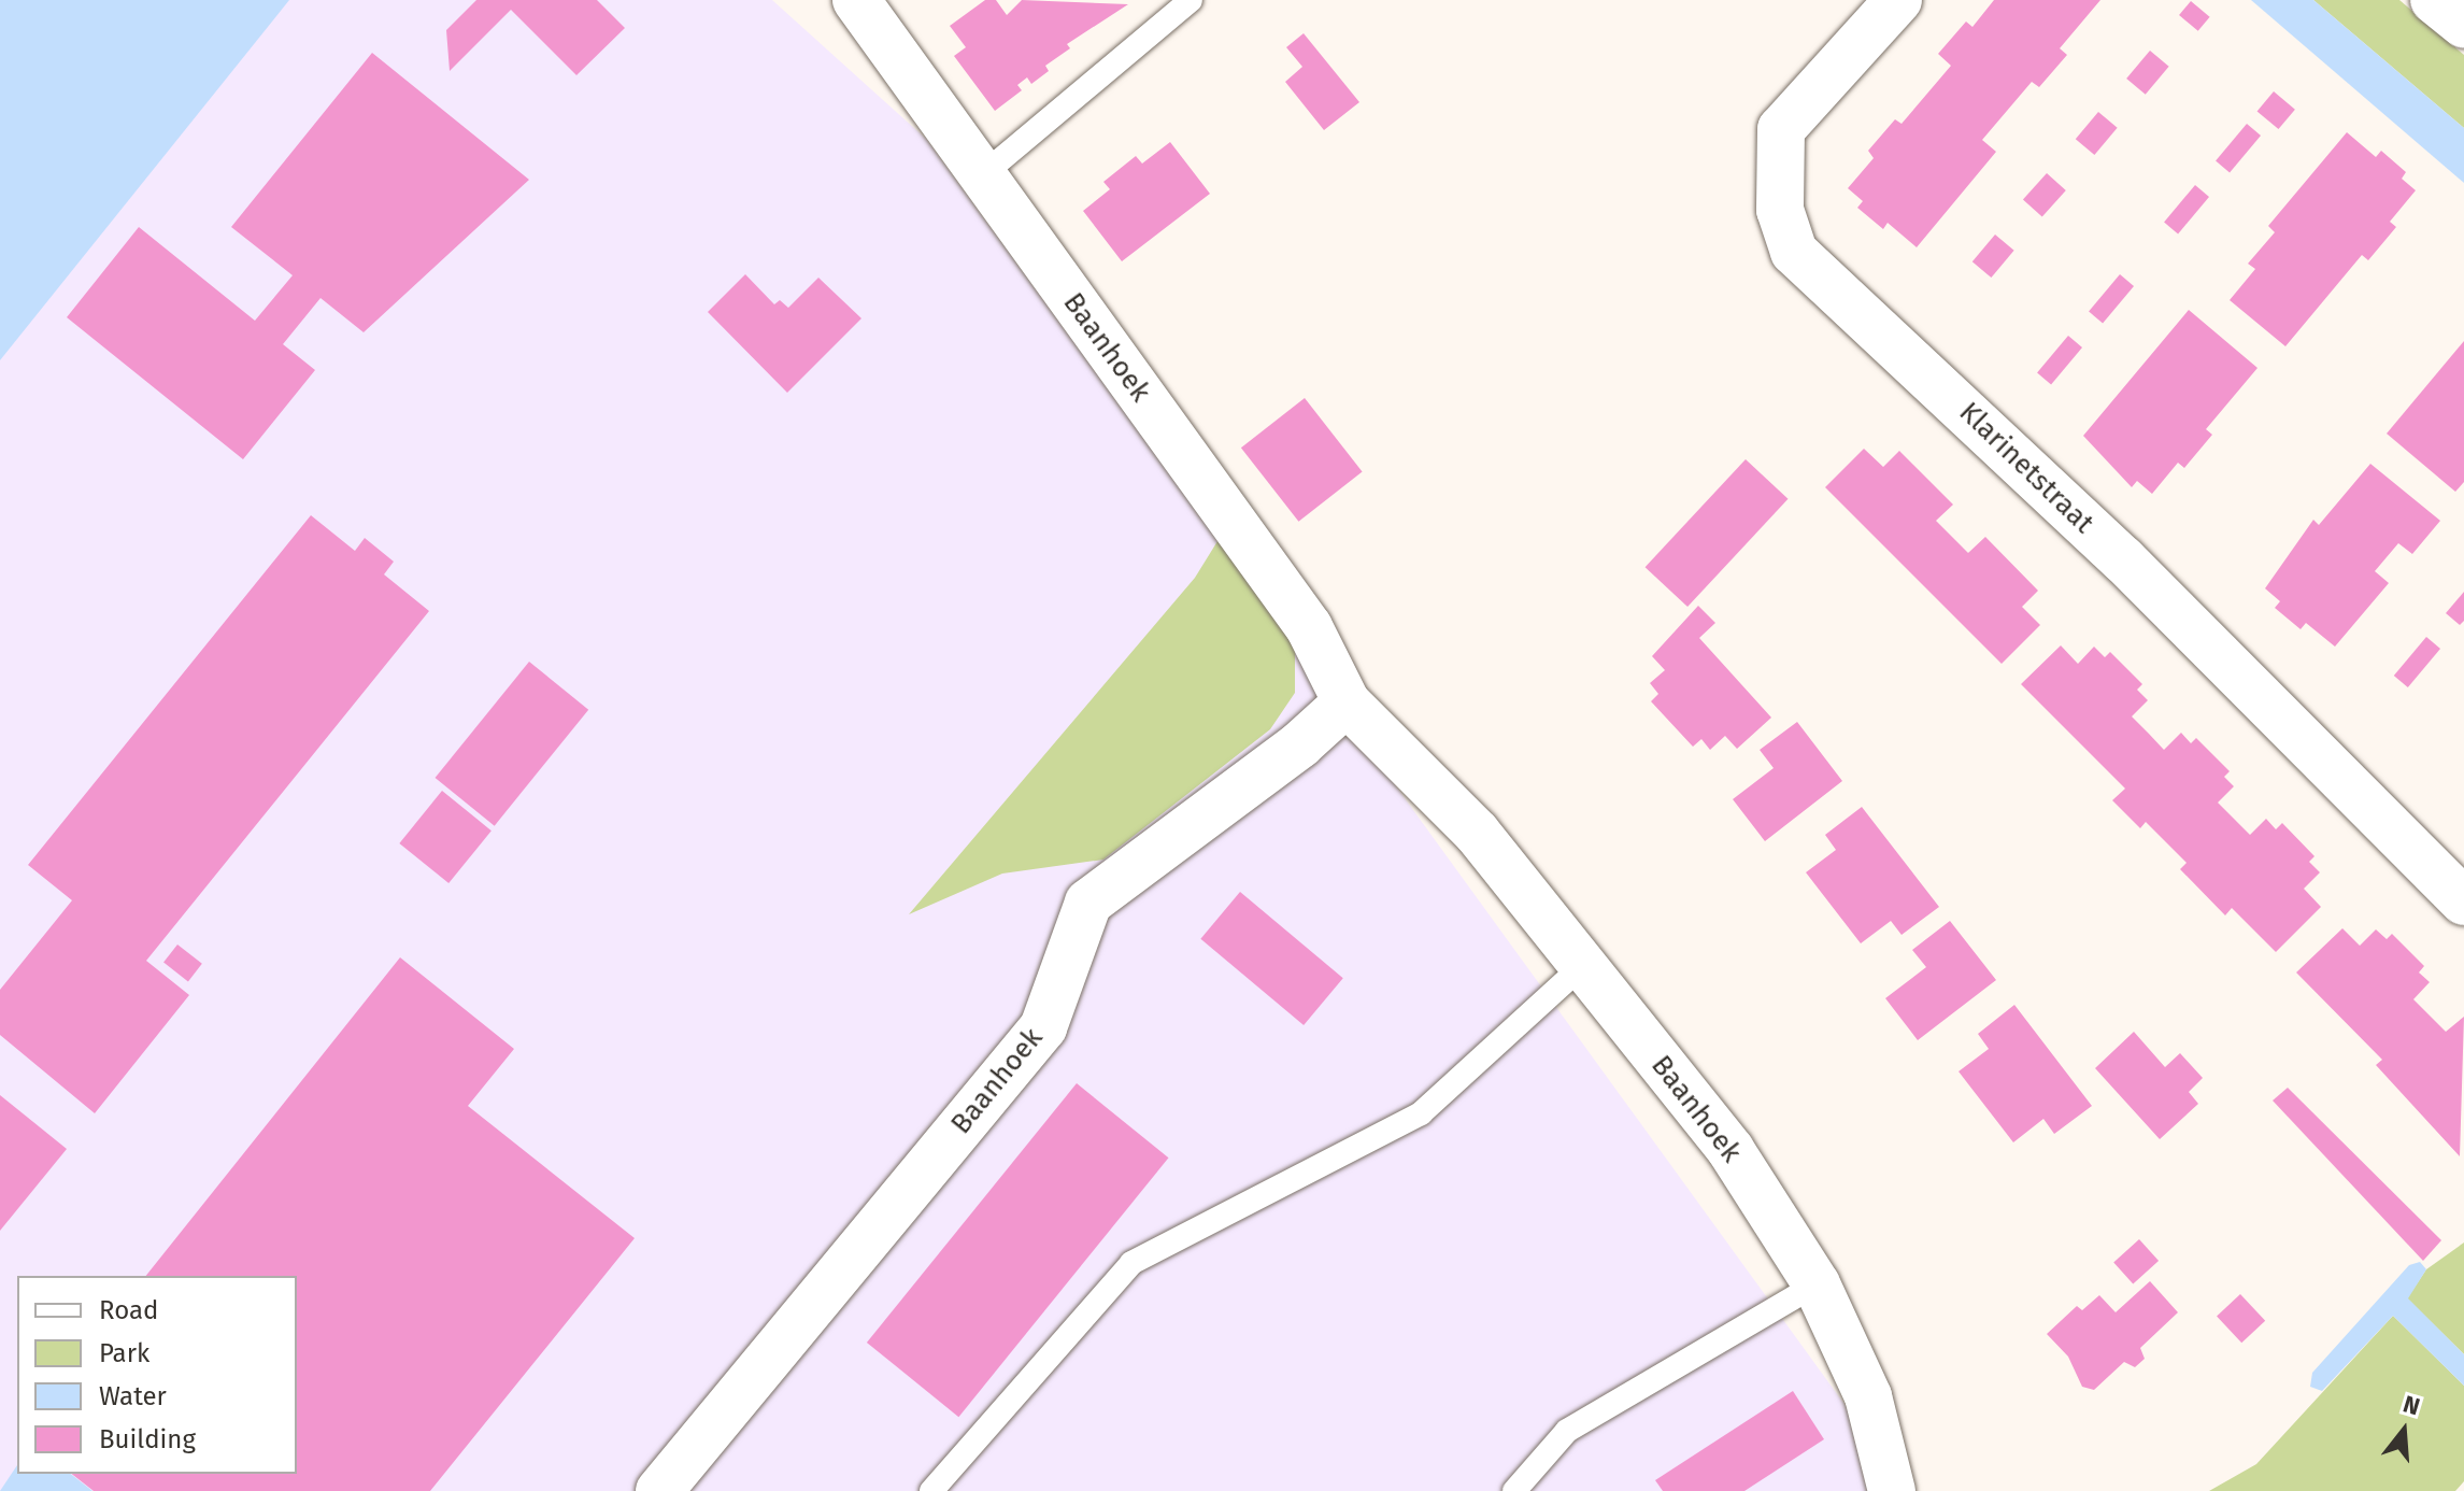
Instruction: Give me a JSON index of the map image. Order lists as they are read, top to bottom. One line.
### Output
{"streets":{"street":["Baanhoek","Klarinetstraat"]},"legend":["Road","Park","Water","Building"],"north":"top"}
